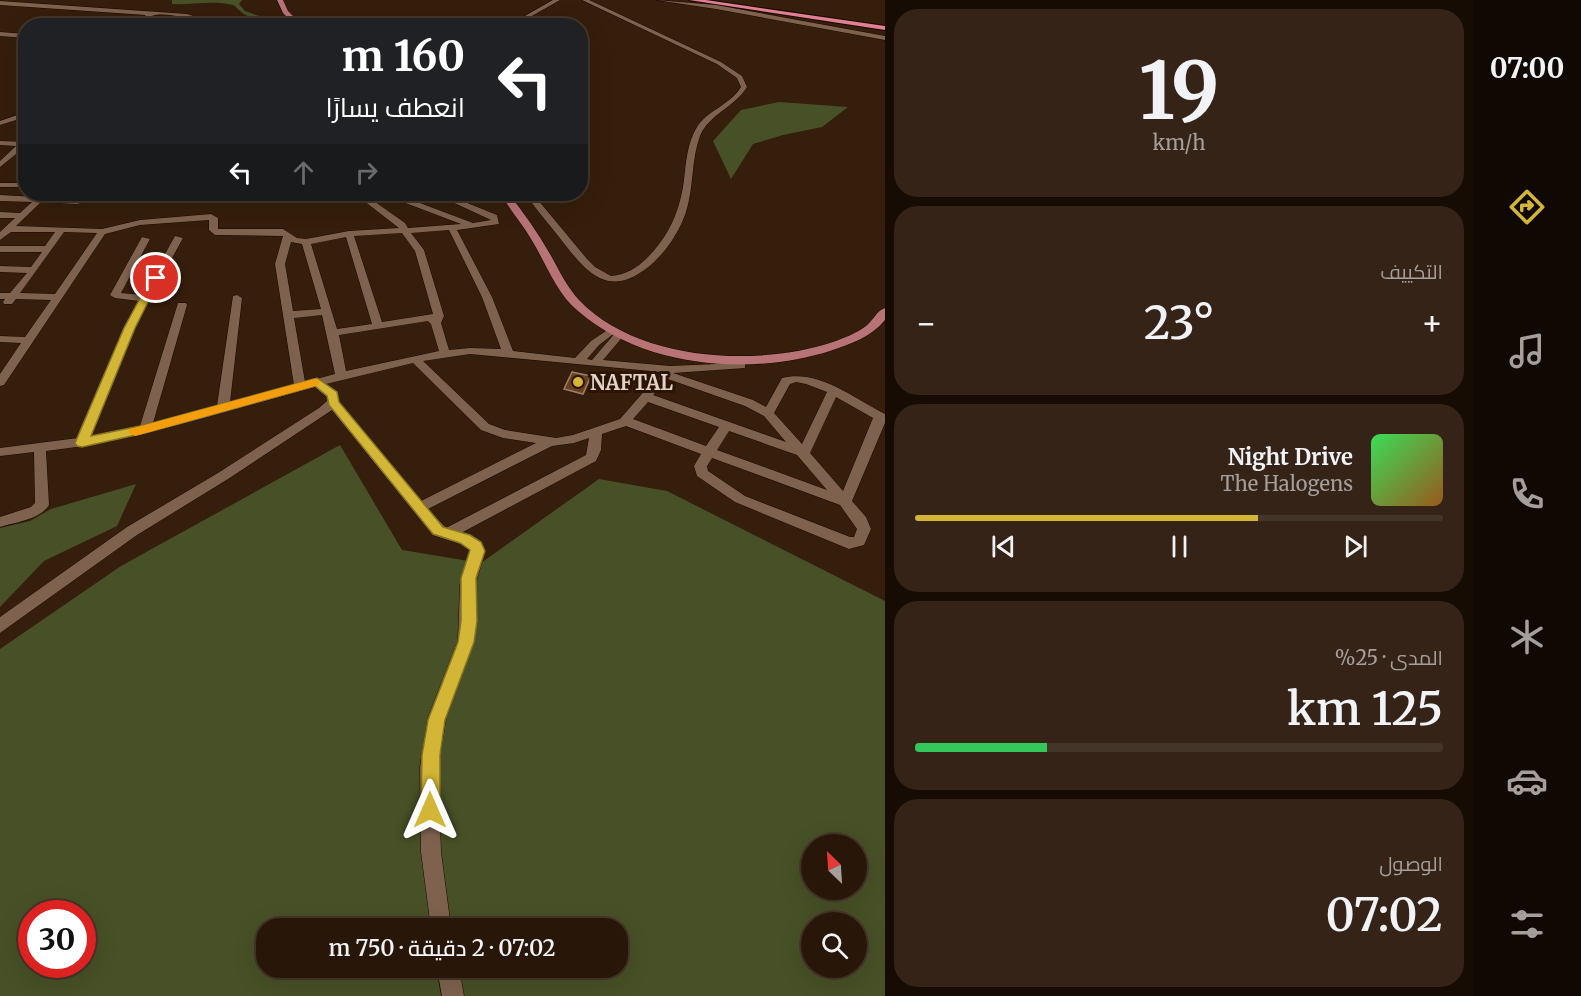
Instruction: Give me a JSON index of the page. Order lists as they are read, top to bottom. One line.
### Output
{"places":["NAFTAL"],"north":"top left","page":{"tabs":"07:00","tile":[["19","km/h"],"التكييف",["المدى · 25%","125 km"],["الوصول","07:02"]],"turn":["160 m","انعطف يسارًا"],"heat":["−","23°","+"],"song":["Night Drive","The Halogens"],"limit":"30","trip":"07:02 · 2 دقيقة · 750 m"}}
